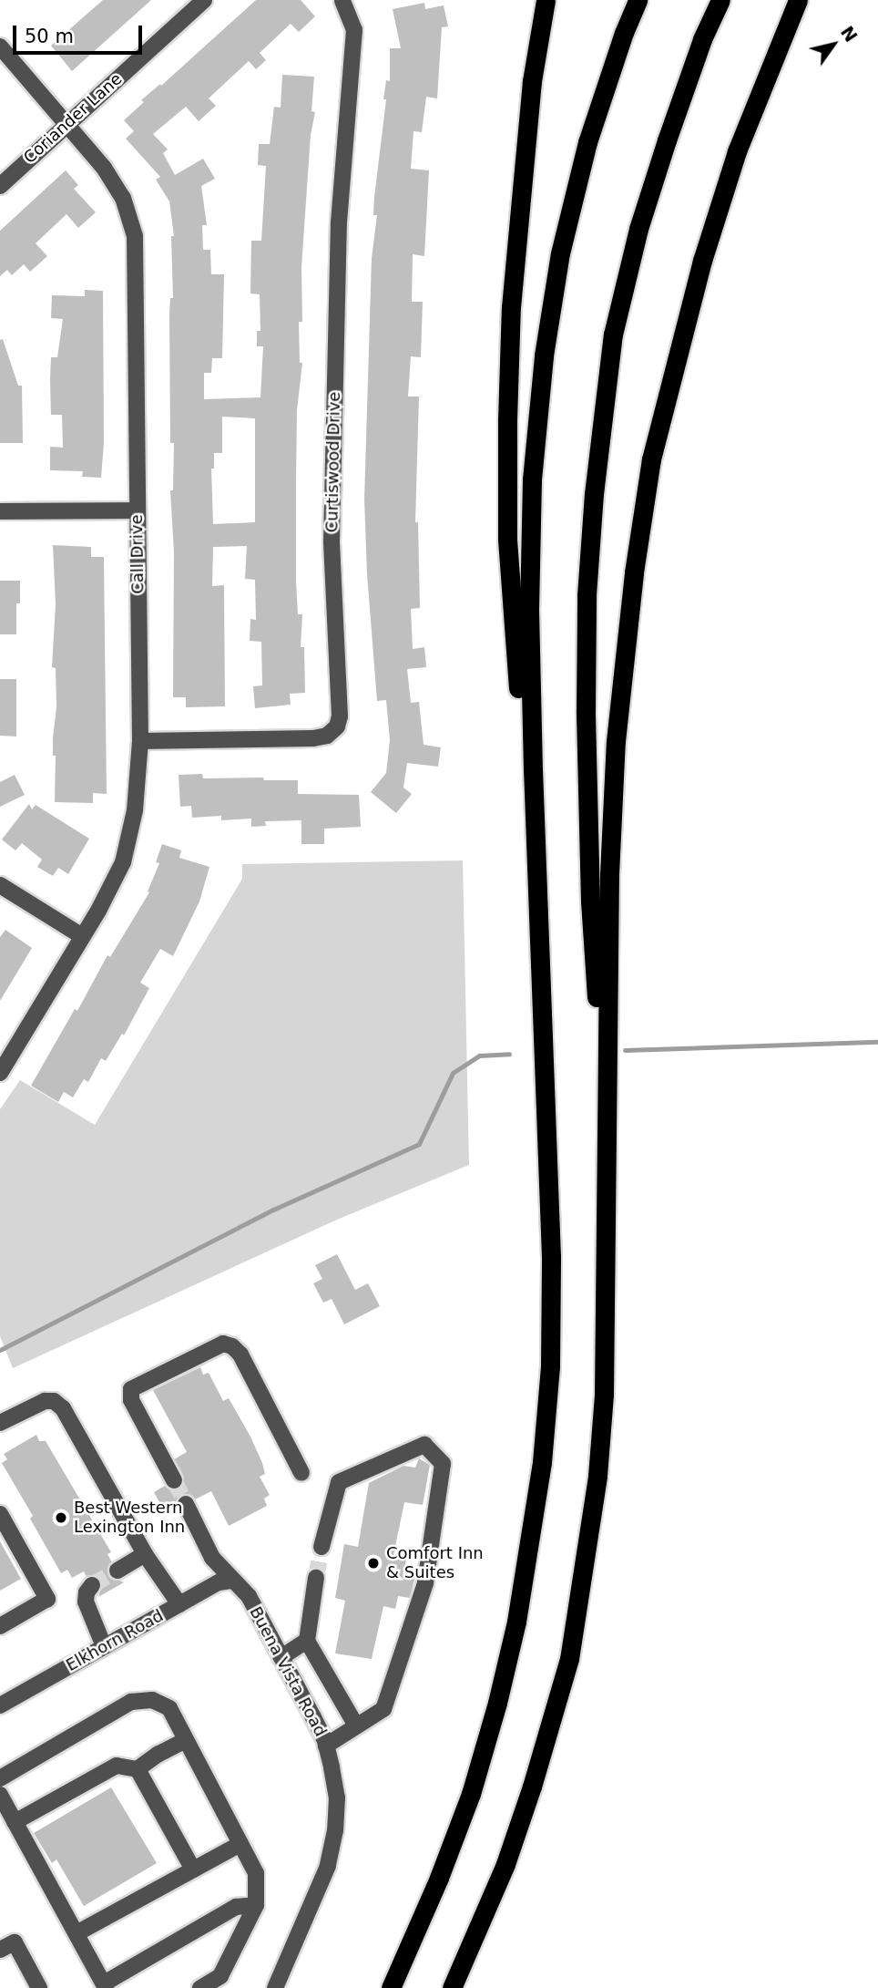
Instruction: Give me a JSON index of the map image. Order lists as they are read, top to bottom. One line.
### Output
{"streets":{"street":["Coriander Lane","Curtiswood Drive","Call Drive","Elkhorn Road","Buena Vista Road"]},"crossings":[["Coriander Lane","Call Drive"],["Curtiswood Drive","Call Drive"],["Elkhorn Road","Buena Vista Road"]],"places":["Best Western Lexington Inn","Comfort Inn & Suites"],"scale_bar":"50 m","north":"top right"}
